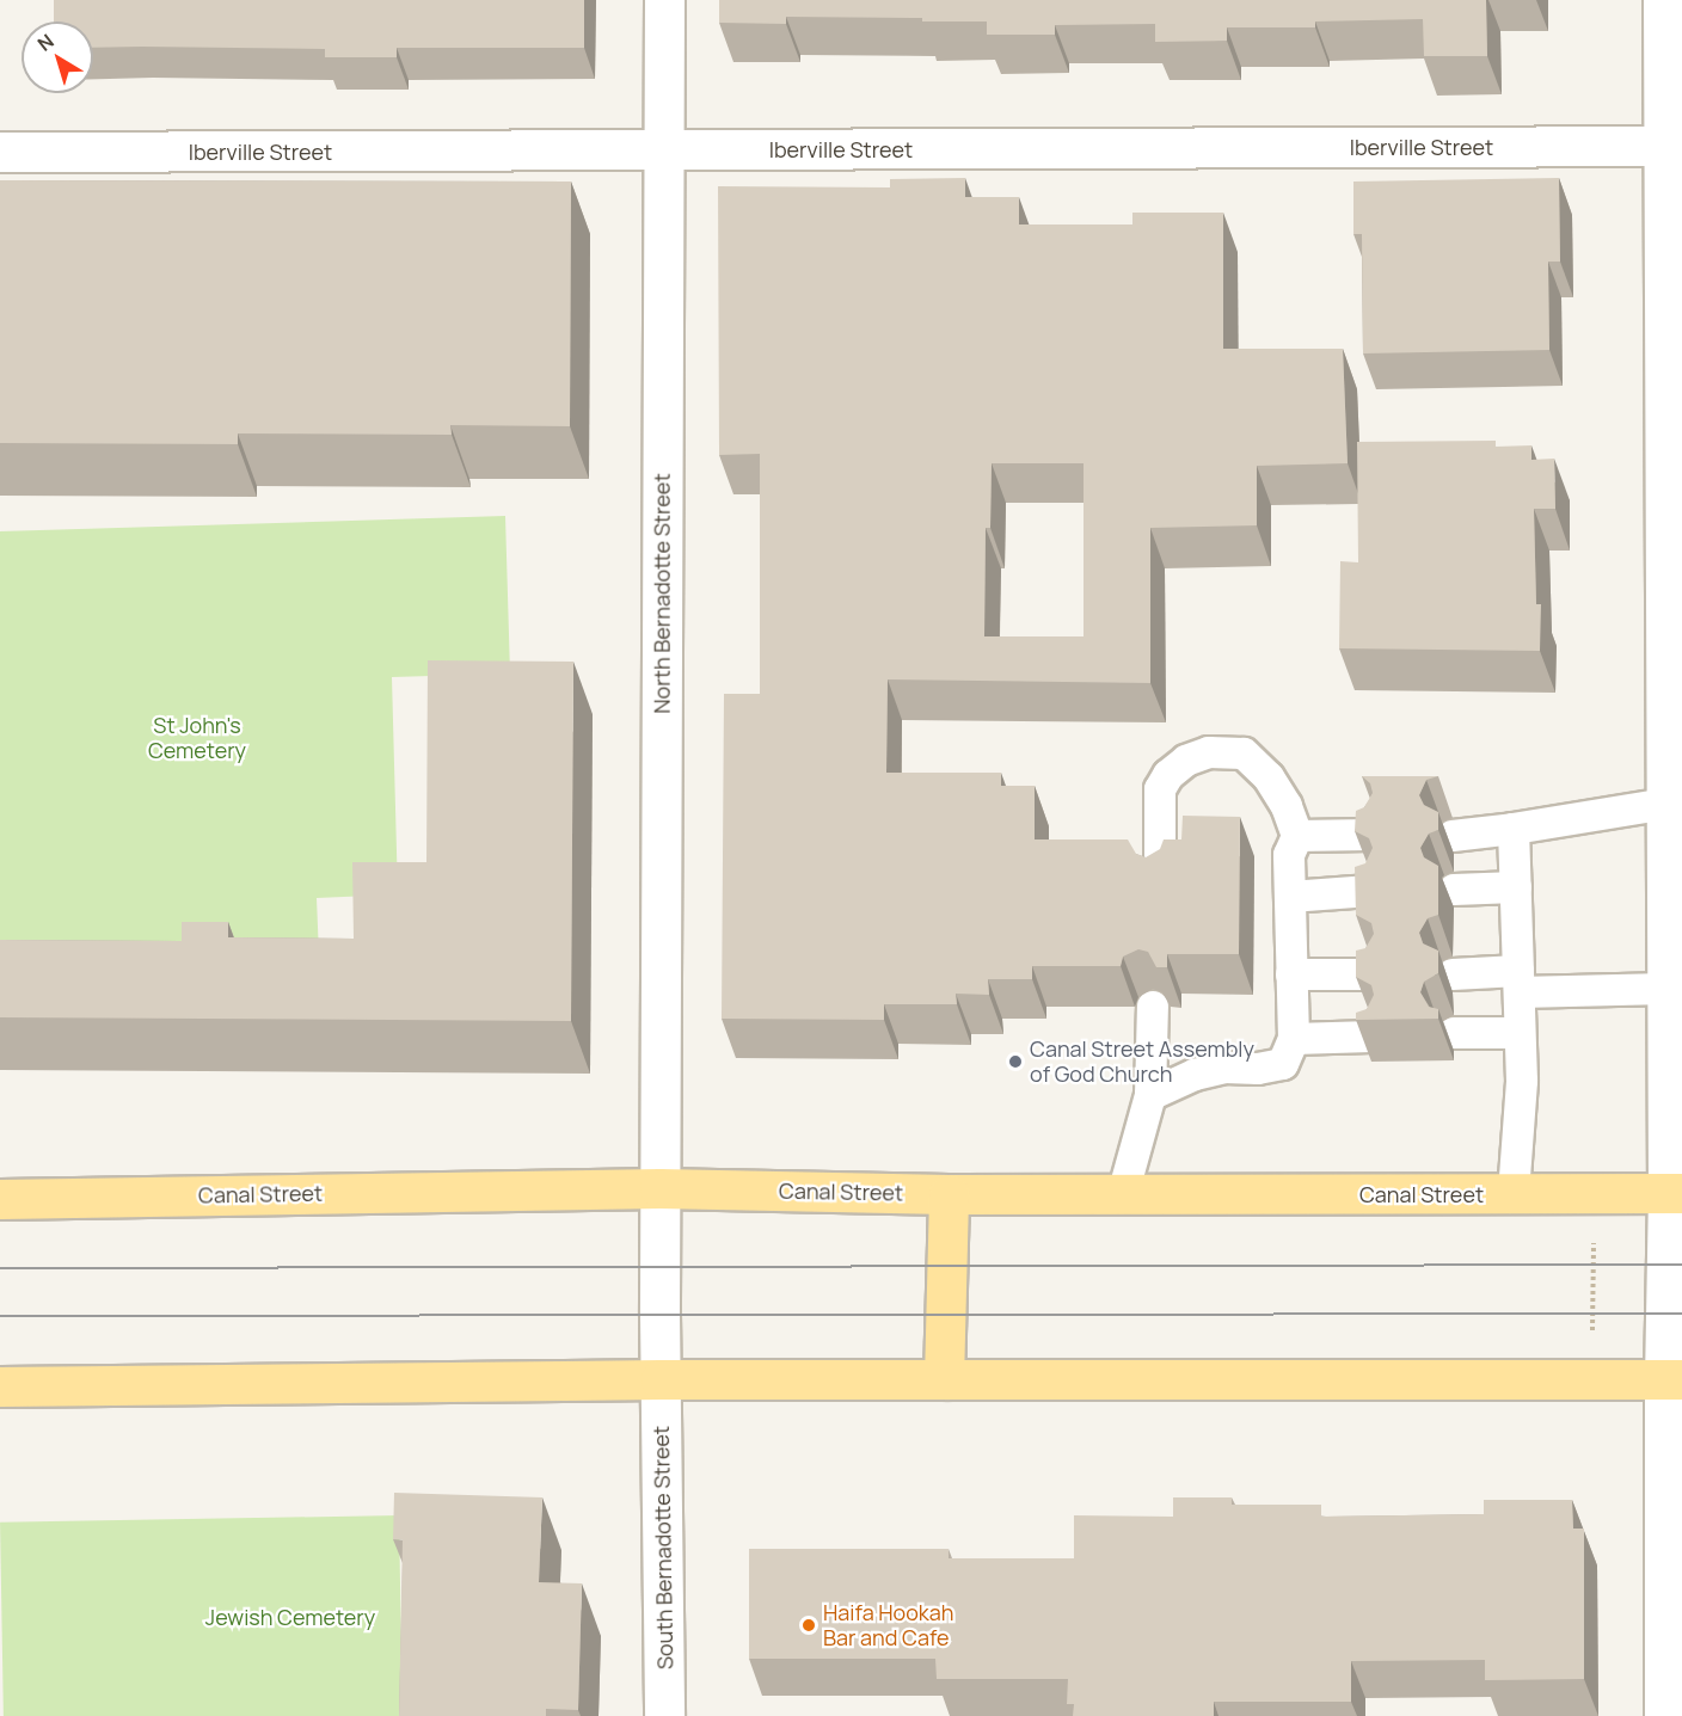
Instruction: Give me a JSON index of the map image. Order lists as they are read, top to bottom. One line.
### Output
{"streets":{"main road":["Canal Street"],"street":["Iberville Street","North Bernadotte Street","South Bernadotte Street"]},"crossings":[["Iberville Street","North Bernadotte Street"],["North Bernadotte Street","Canal Street"],["North Bernadotte Street","South Bernadotte Street"]],"parks":["St John's Cemetery","Jewish Cemetery"],"places":["Canal Street Assembly of God Church","Haifa Hookah Bar and Cafe"],"north":"top left"}
